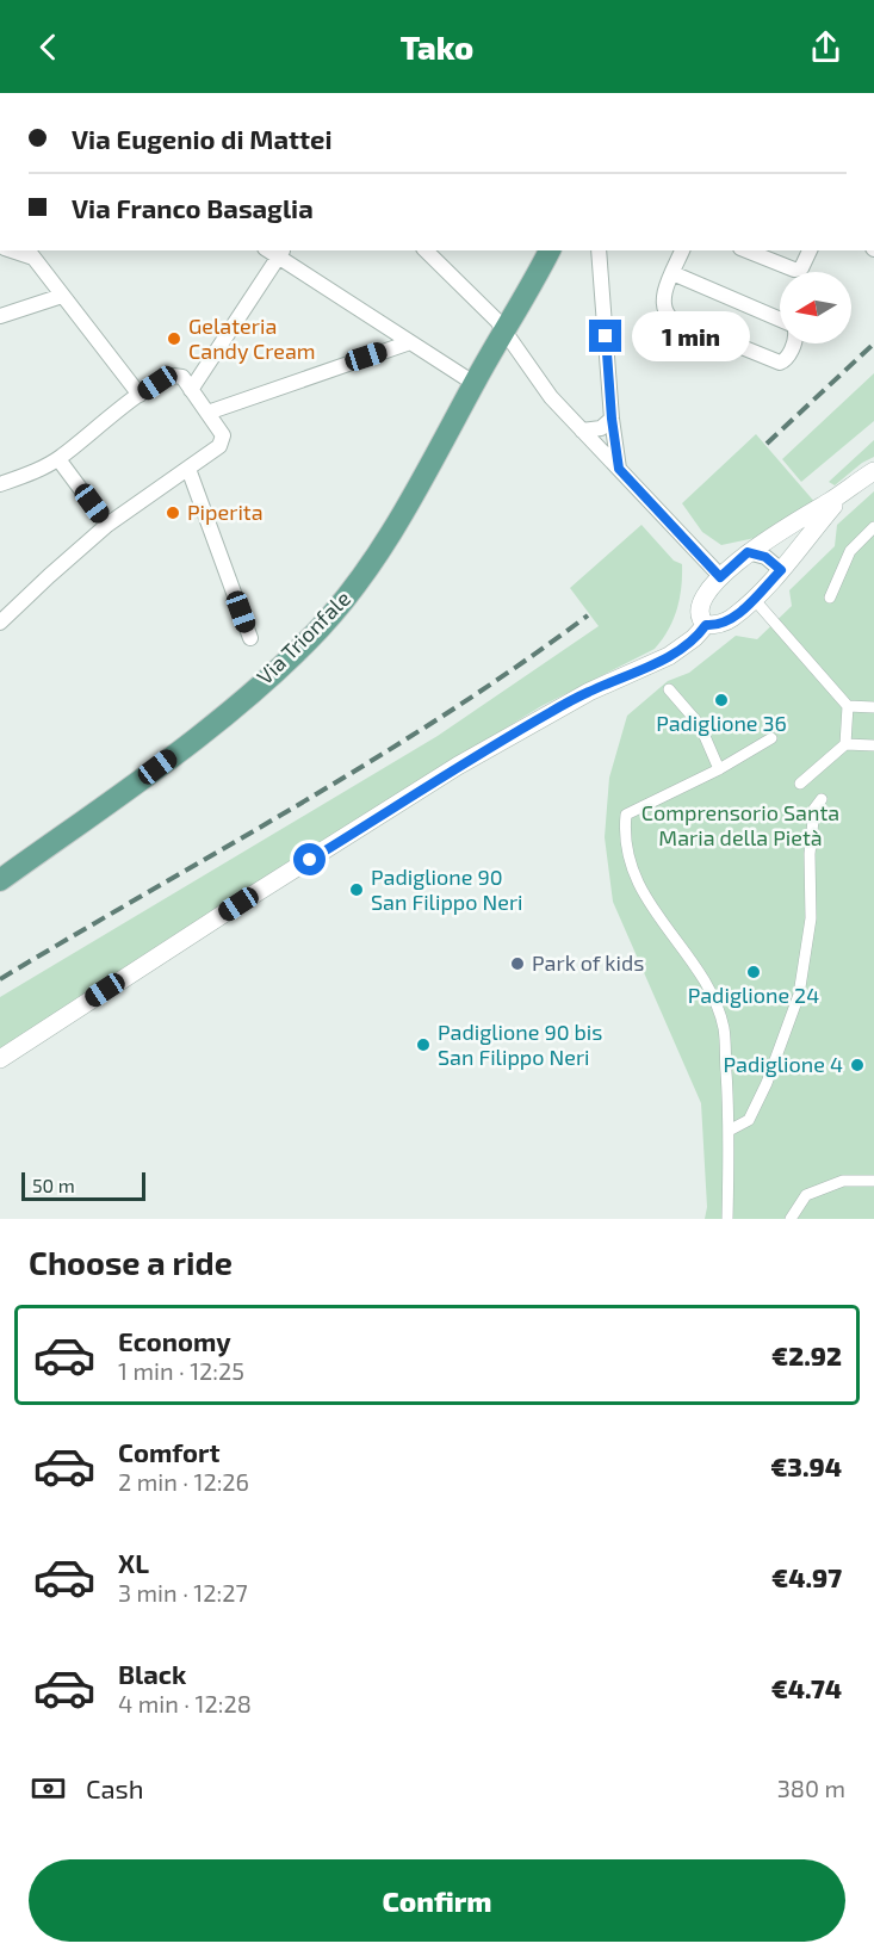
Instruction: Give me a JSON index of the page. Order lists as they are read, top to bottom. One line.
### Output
{"streets":{"main road":["Via Trionfale"]},"parks":["Comprensorio Santa Maria della Pietà"],"places":["Gelateria Candy Cream","Piperita","Padiglione 36","Padiglione 90 San Filippo Neri","Park of kids","Padiglione 24","Padiglione 90 bis San Filippo Neri","Padiglione 4"],"scale_bar":"50 m","north":"left","page":{"header":"Tako","banner":["Via Eugenio di Mattei","Via Franco Basaglia"],"bubble":"1 min","scale":"50 m","heading":"Choose a ride","list":[{"name":"Economy","note":"1 min · 12:25","value":"€2.92"},{"name":"Comfort","note":"2 min · 12:26","value":"€3.94"},{"name":"XL","note":"3 min · 12:27","value":"€4.97"},{"name":"Black","note":"4 min · 12:28","value":"€4.74"}],"pay":["Cash","380 m"],"buttons":"Confirm"}}
